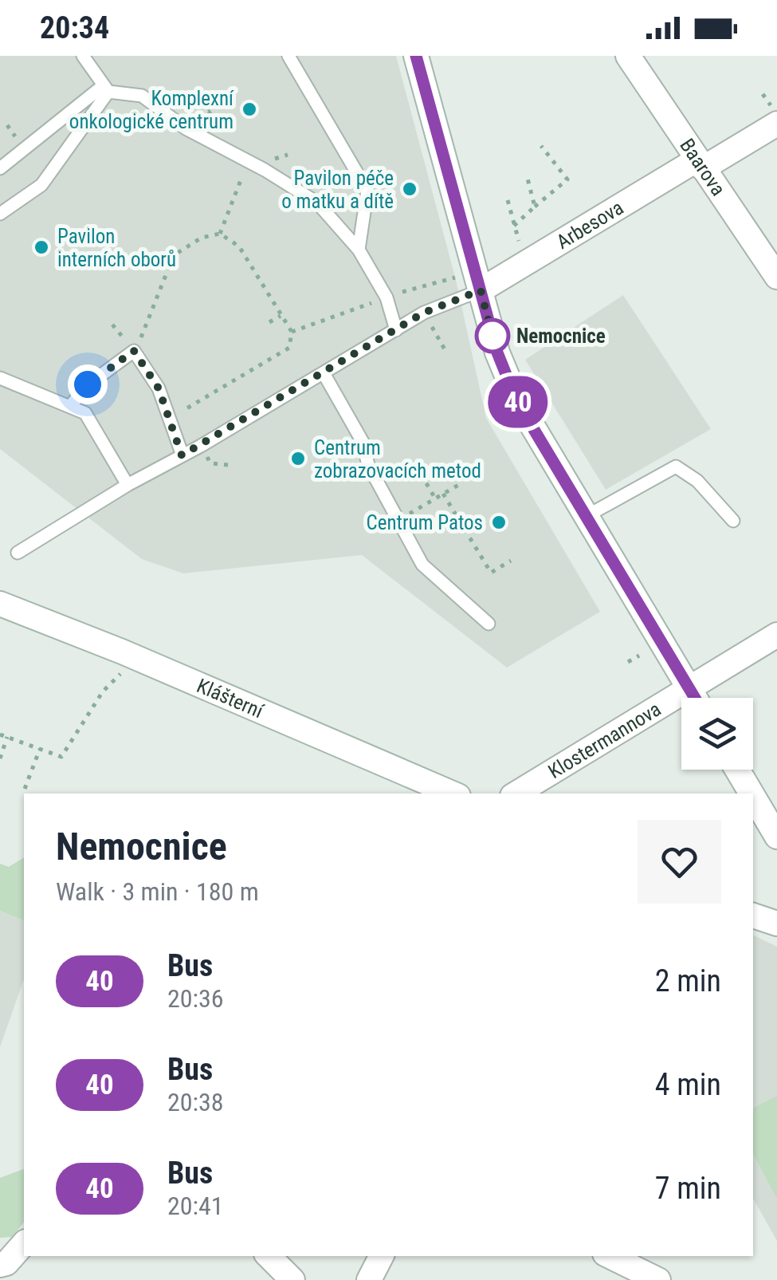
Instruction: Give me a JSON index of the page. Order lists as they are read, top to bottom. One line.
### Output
{"streets":{"street":["Baarova","Arbesova","Klášterní","Klostermannova"]},"crossings":[["Baarova","Arbesova"]],"places":["Komplexní onkologické centrum","Pavilon péče o matku a dítě","Pavilon interních oborů","Nemocnice","Centrum zobrazovacích metod","Centrum Patos"],"lines":["bus line 40"],"page":{"status":"20:34","on_map":"40","heading":["Nemocnice","Walk · 3 min · 180 m"],"list":[{"mark":"40","name":"Bus","note":"20:36","value":"2 min"},{"mark":"40","name":"Bus","note":"20:38","value":"4 min"},{"mark":"40","name":"Bus","note":"20:41","value":"7 min"}]}}
